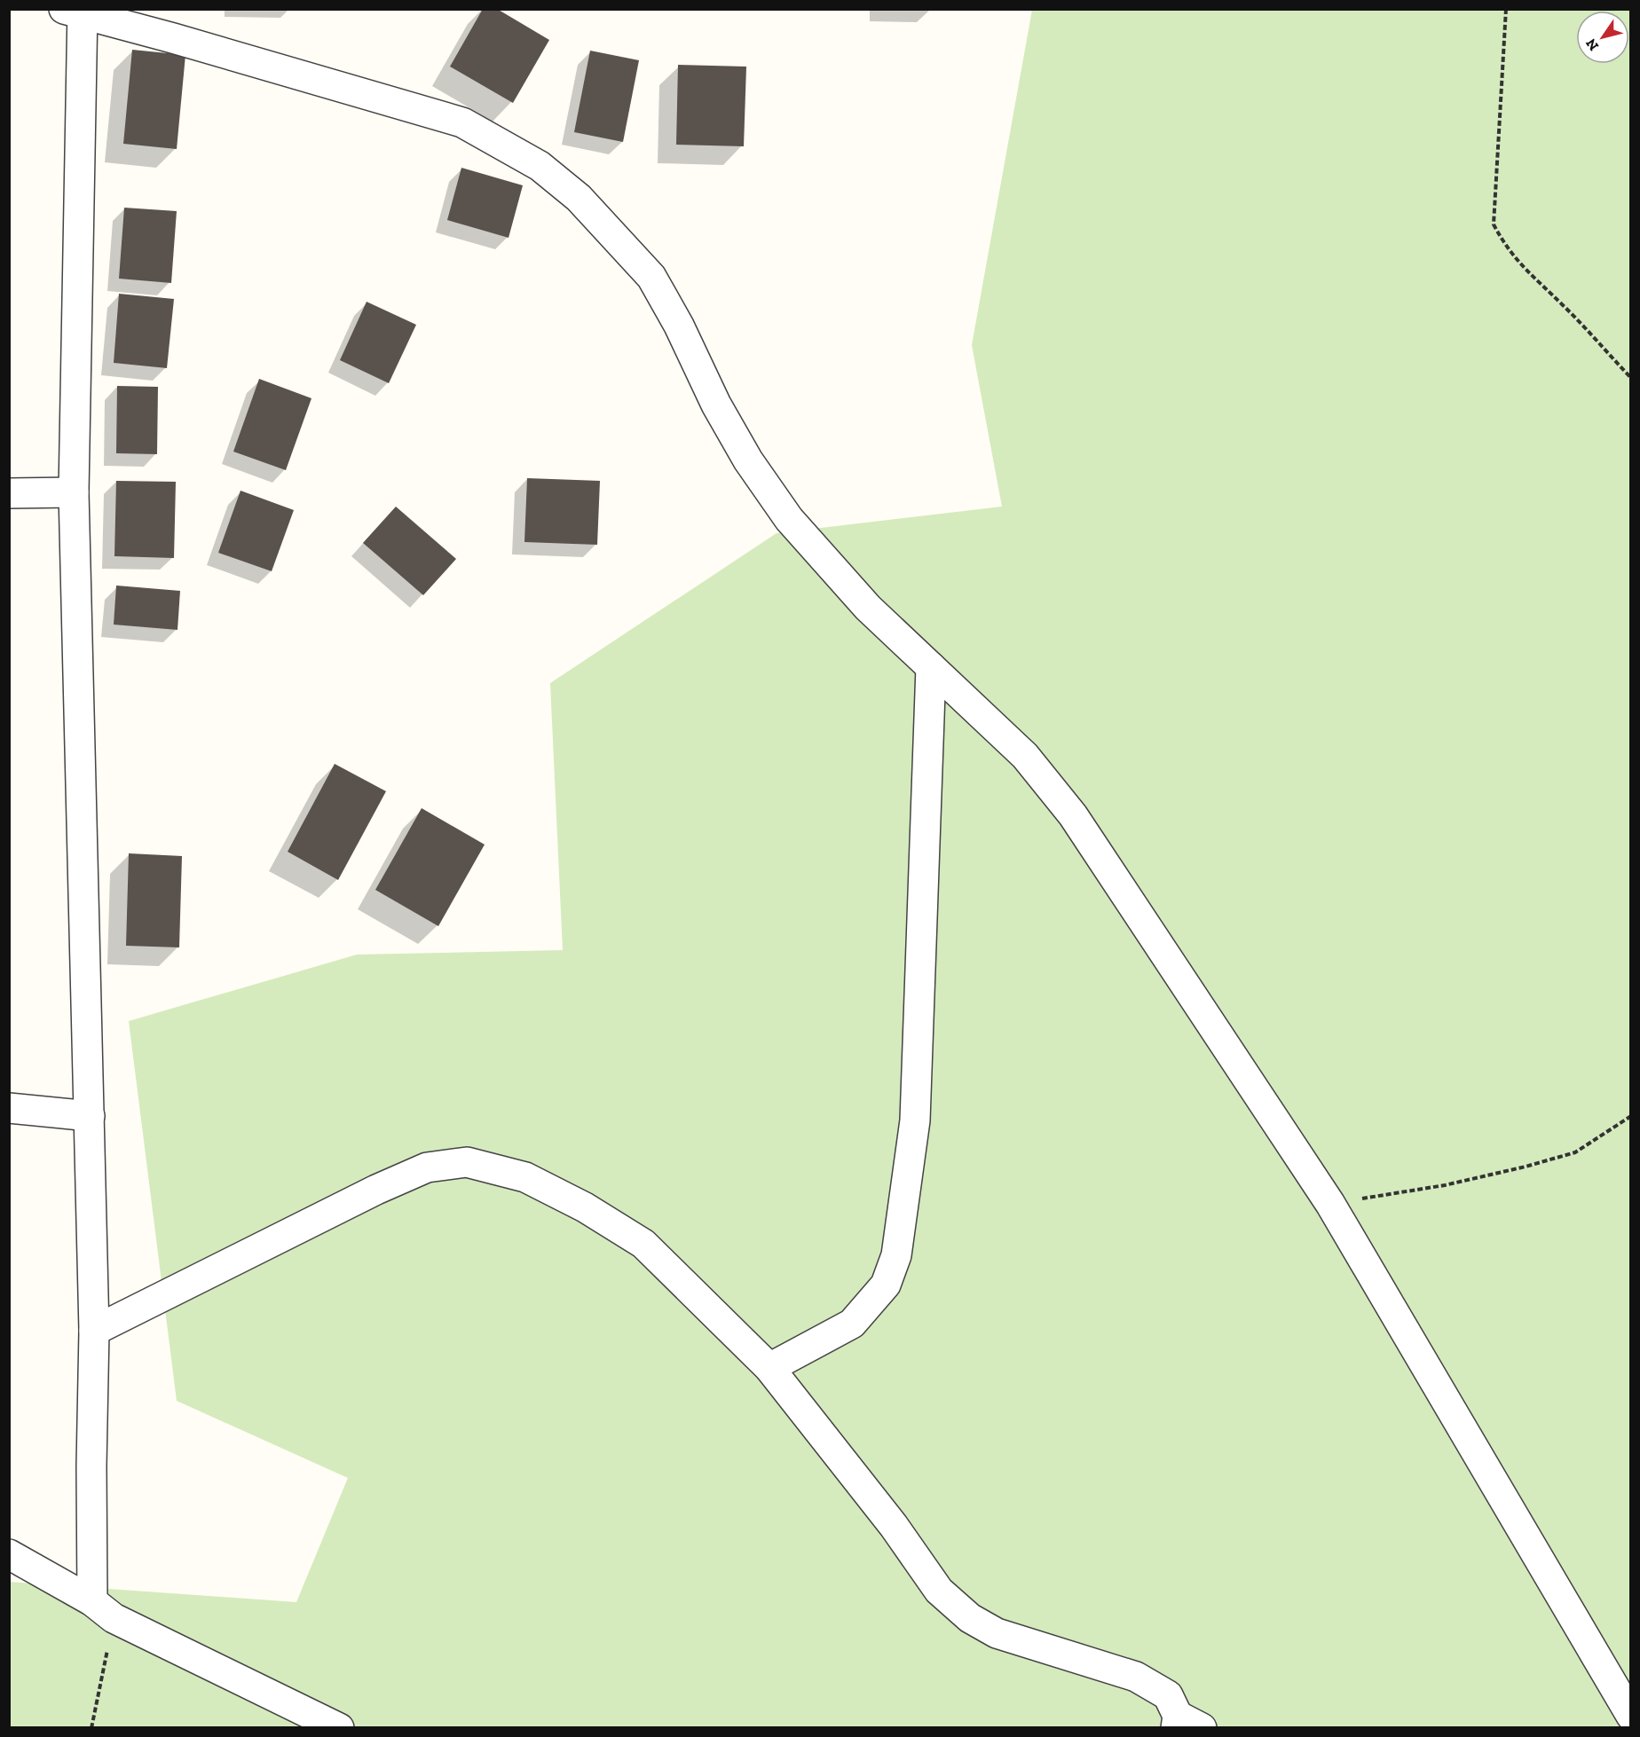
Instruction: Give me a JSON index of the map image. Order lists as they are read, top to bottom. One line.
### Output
{"north":"bottom left"}
